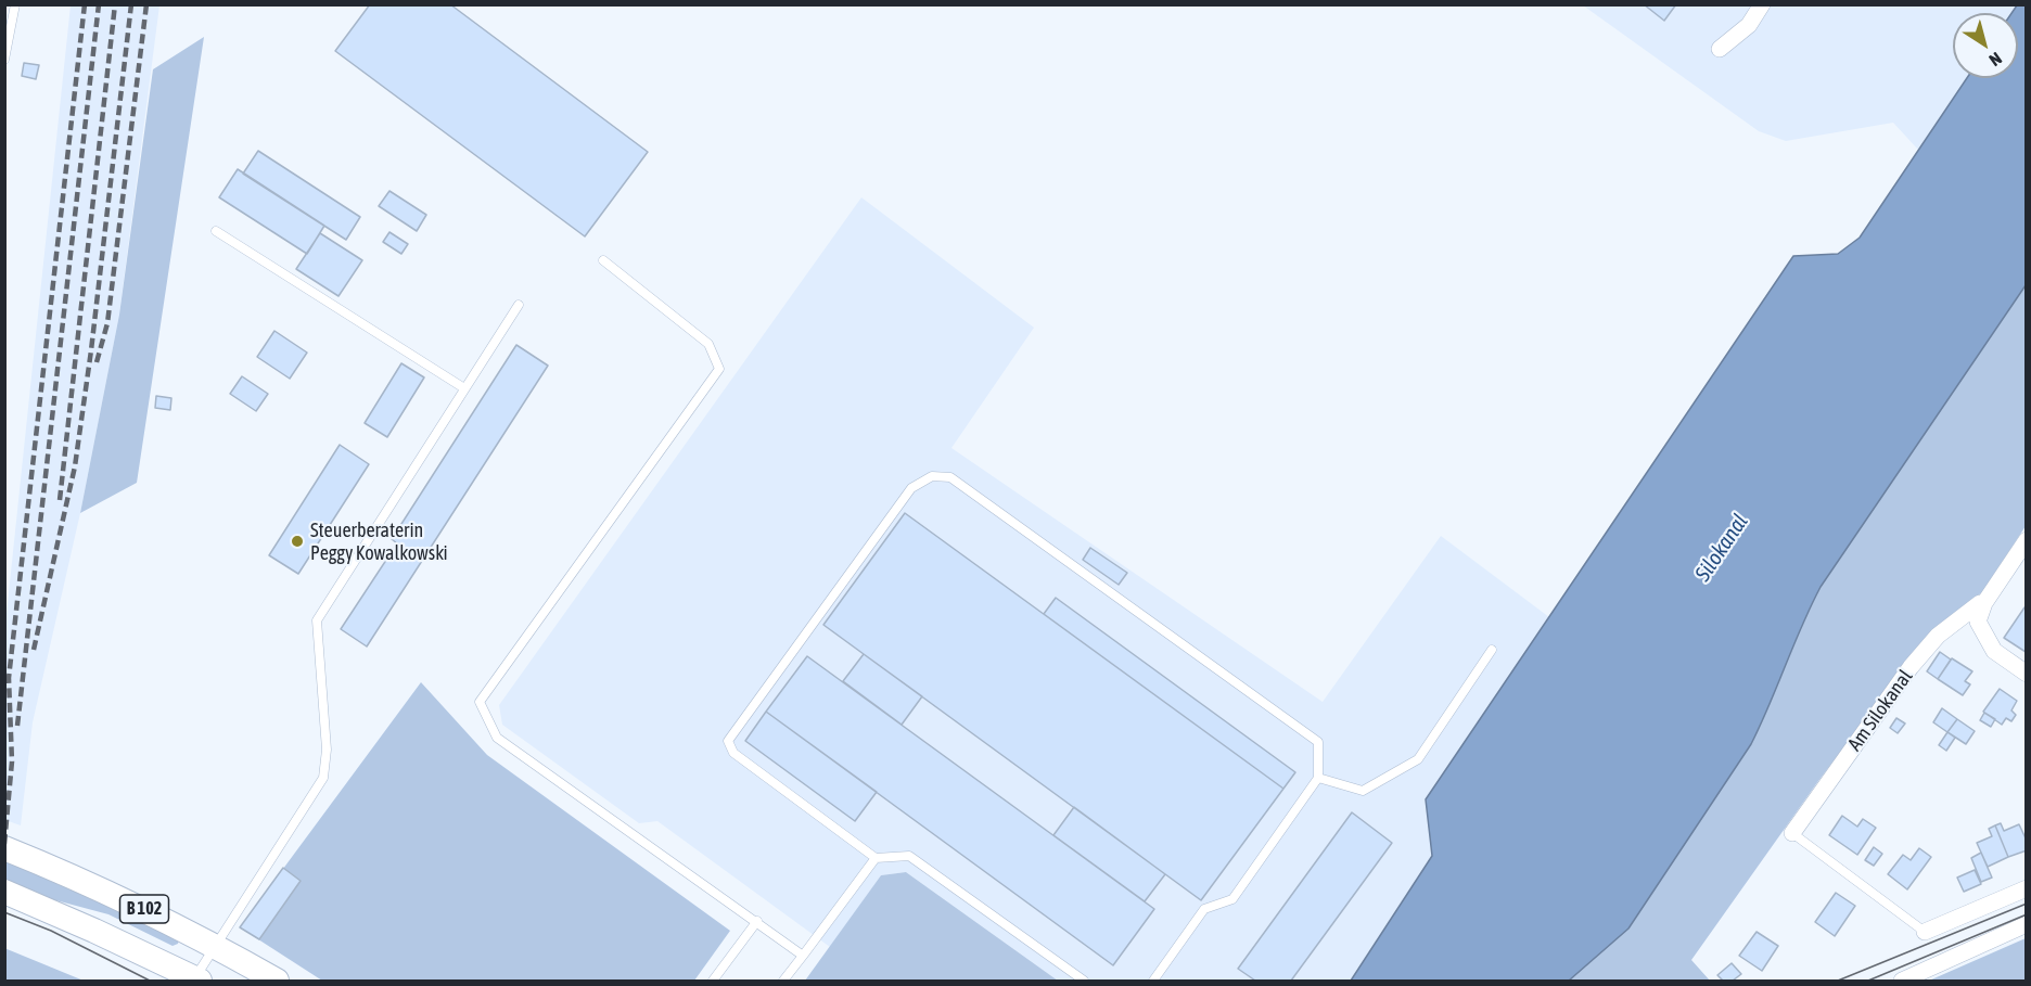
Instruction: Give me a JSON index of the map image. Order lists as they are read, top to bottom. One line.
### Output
{"streets":{"main road":["B 102"],"street":["Am Silokanal"]},"water":["Silokanal"],"places":["Steuerberaterin Peggy Kowalkowski"],"north":"bottom right"}
